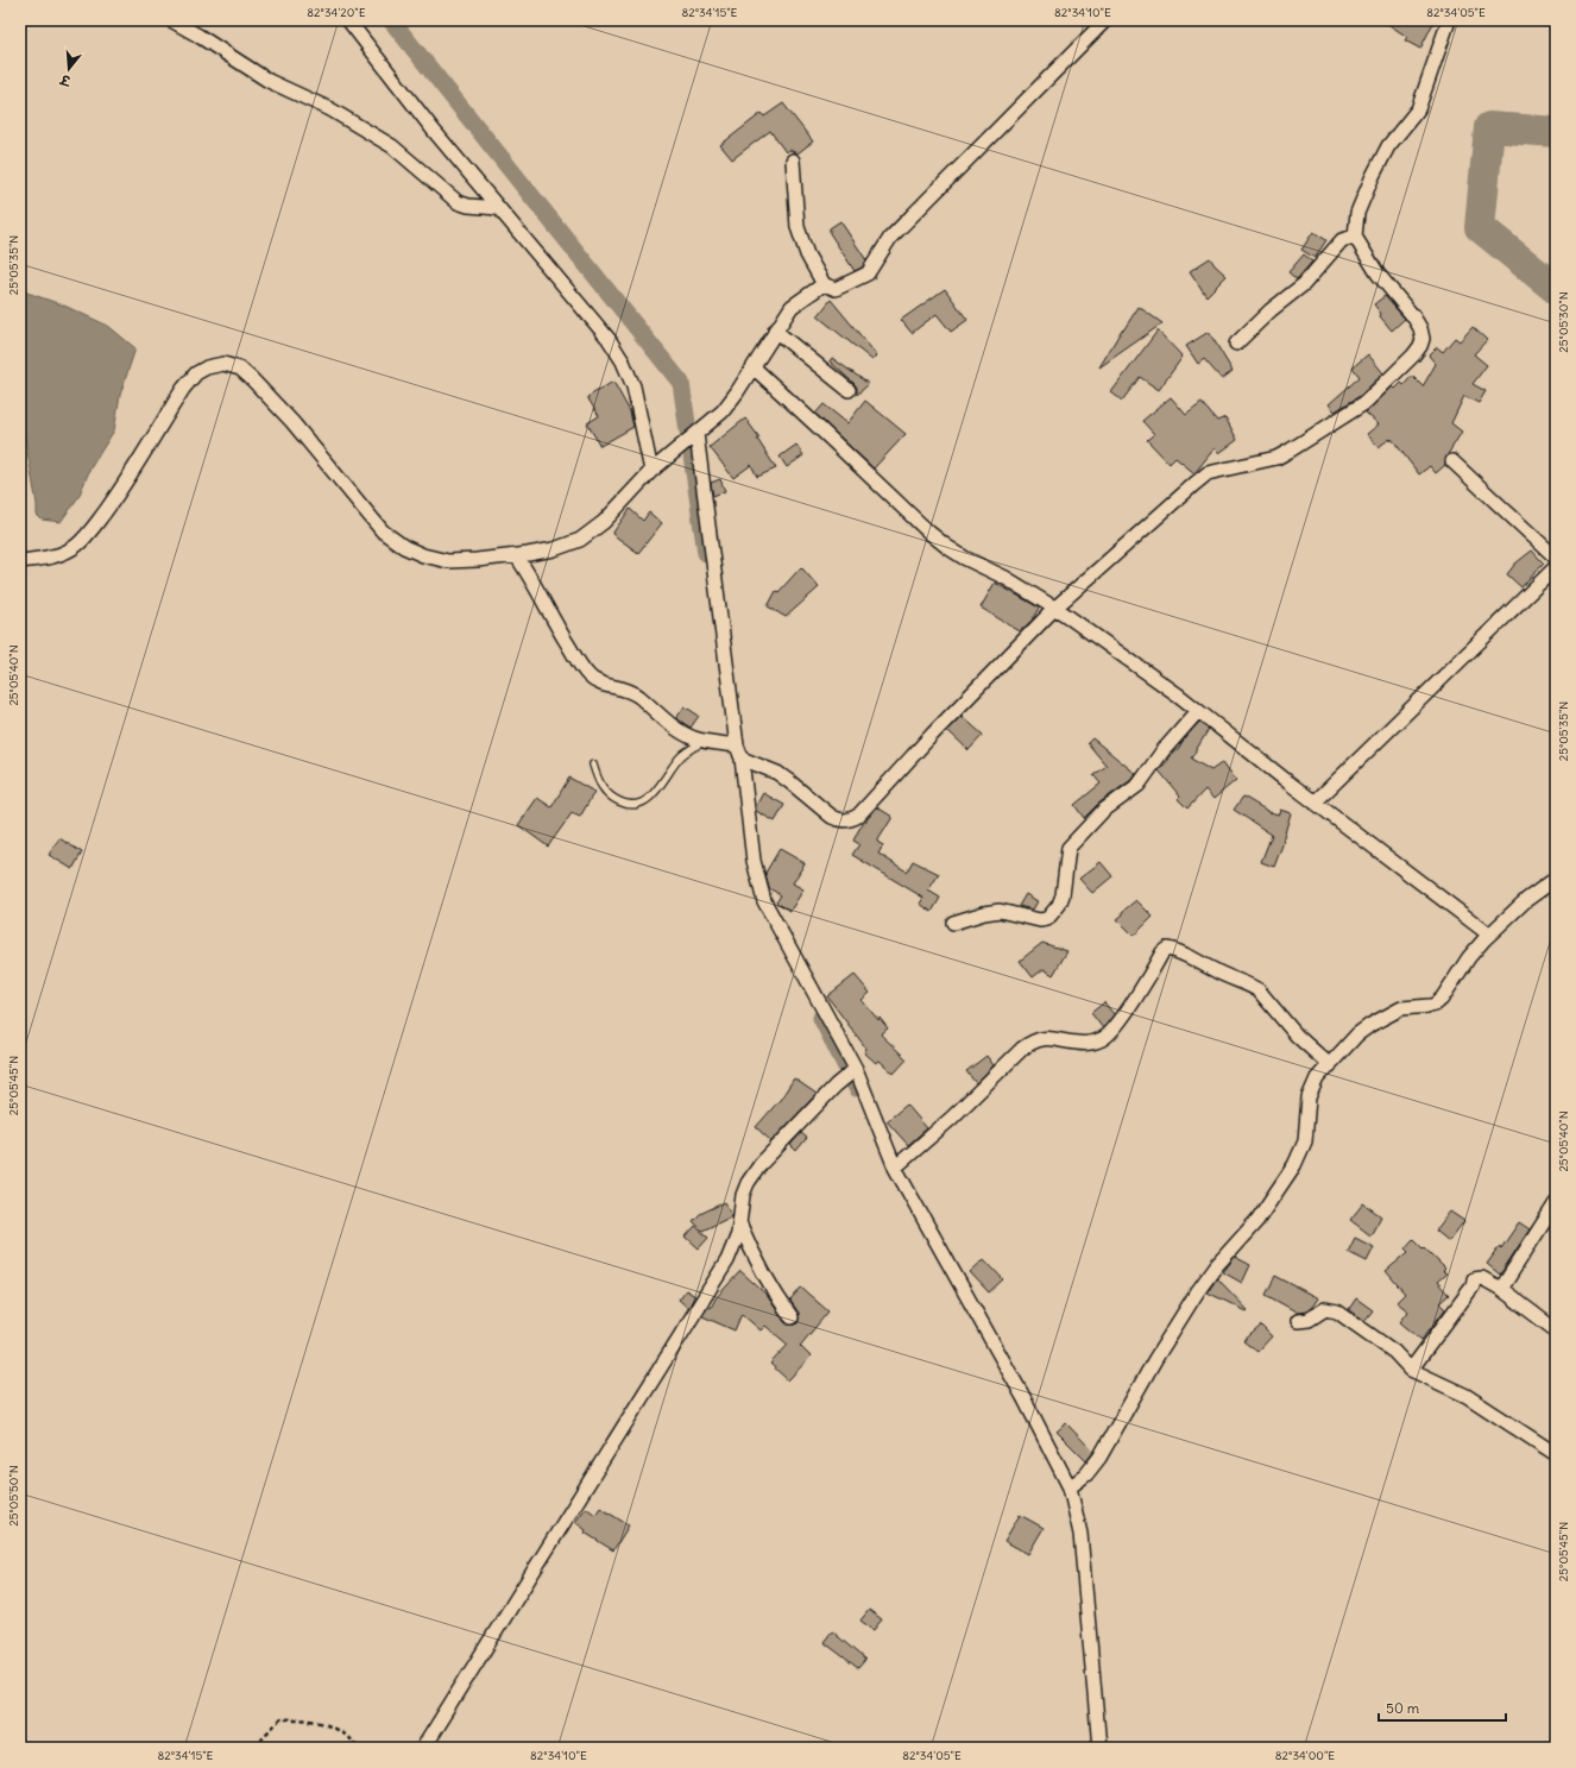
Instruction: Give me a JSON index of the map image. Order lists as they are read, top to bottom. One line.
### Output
{"scale_bar":"50 m","north":"bottom","coordinates":["82°34'20\"E","82°34'15\"E","82°34'10\"E","82°34'05\"E","25°05'35\"N","25°05'30\"N","25°05'40\"N","25°05'45\"N","25°05'50\"N","82°34'00\"E"]}
